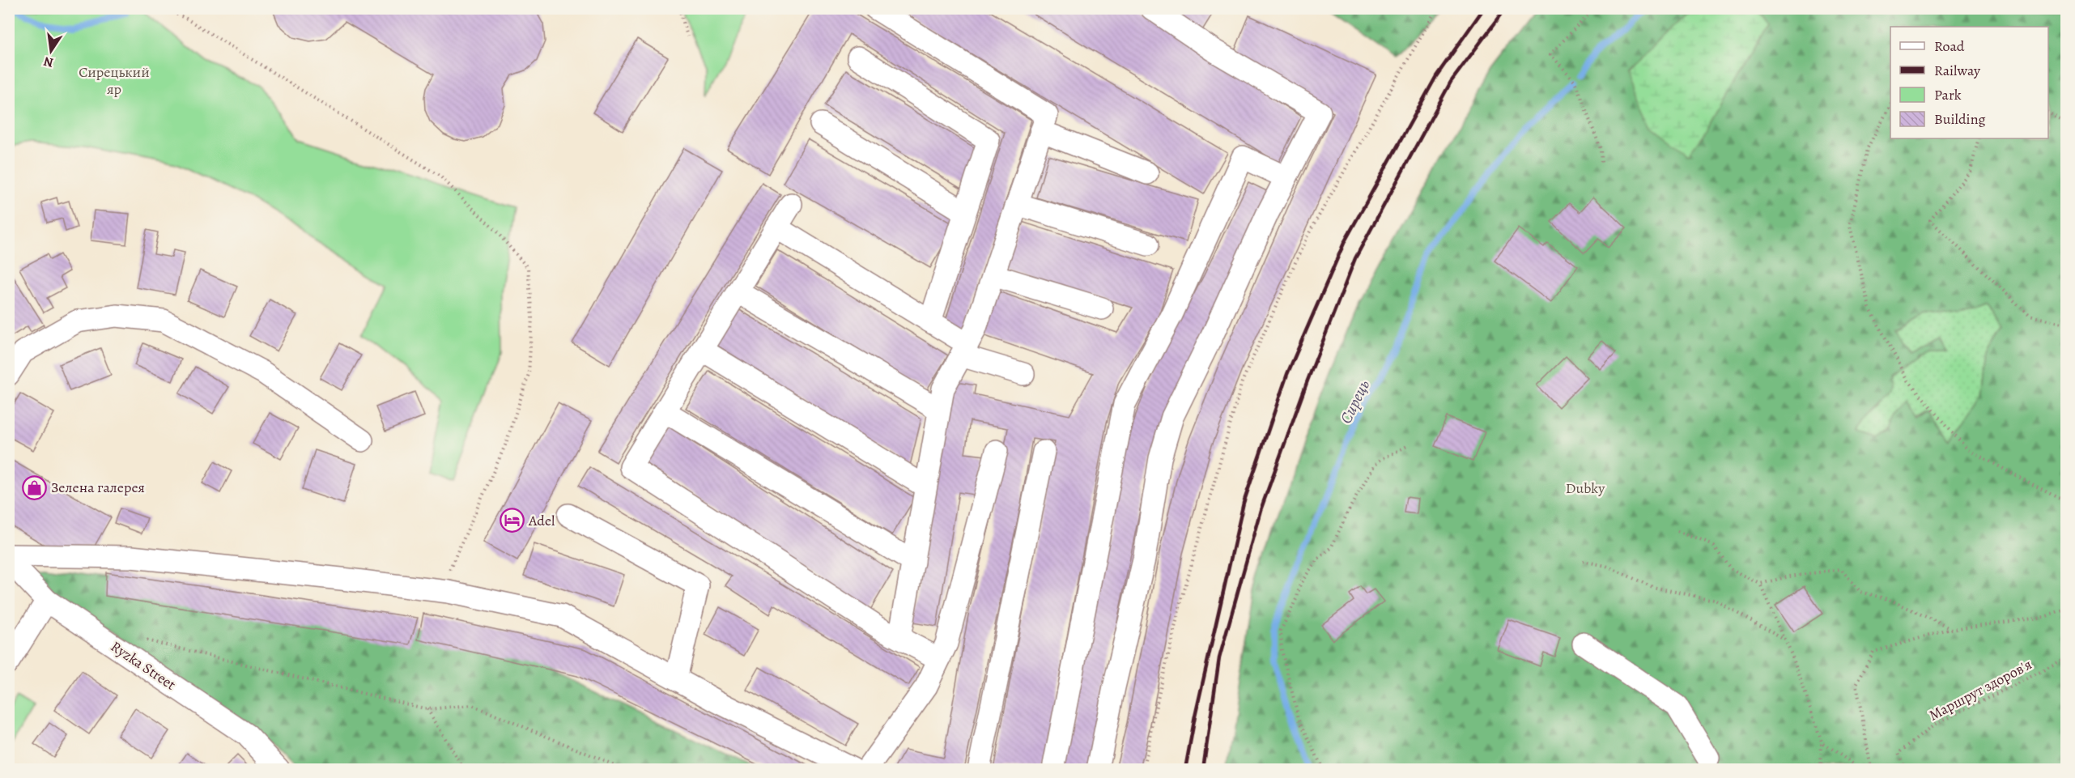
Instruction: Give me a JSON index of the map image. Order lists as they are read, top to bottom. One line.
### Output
{"streets":{"street":["Ryzka Street"],"path":["Маршрут здоров'я"]},"water":["Сирець"],"parks":["Сирецький яр","Dubky"],"places":{"shop":["Зелена галерея"],"hotel":["Adel"]},"legend":["Road","Railway","Park","Building"],"north":"bottom"}
